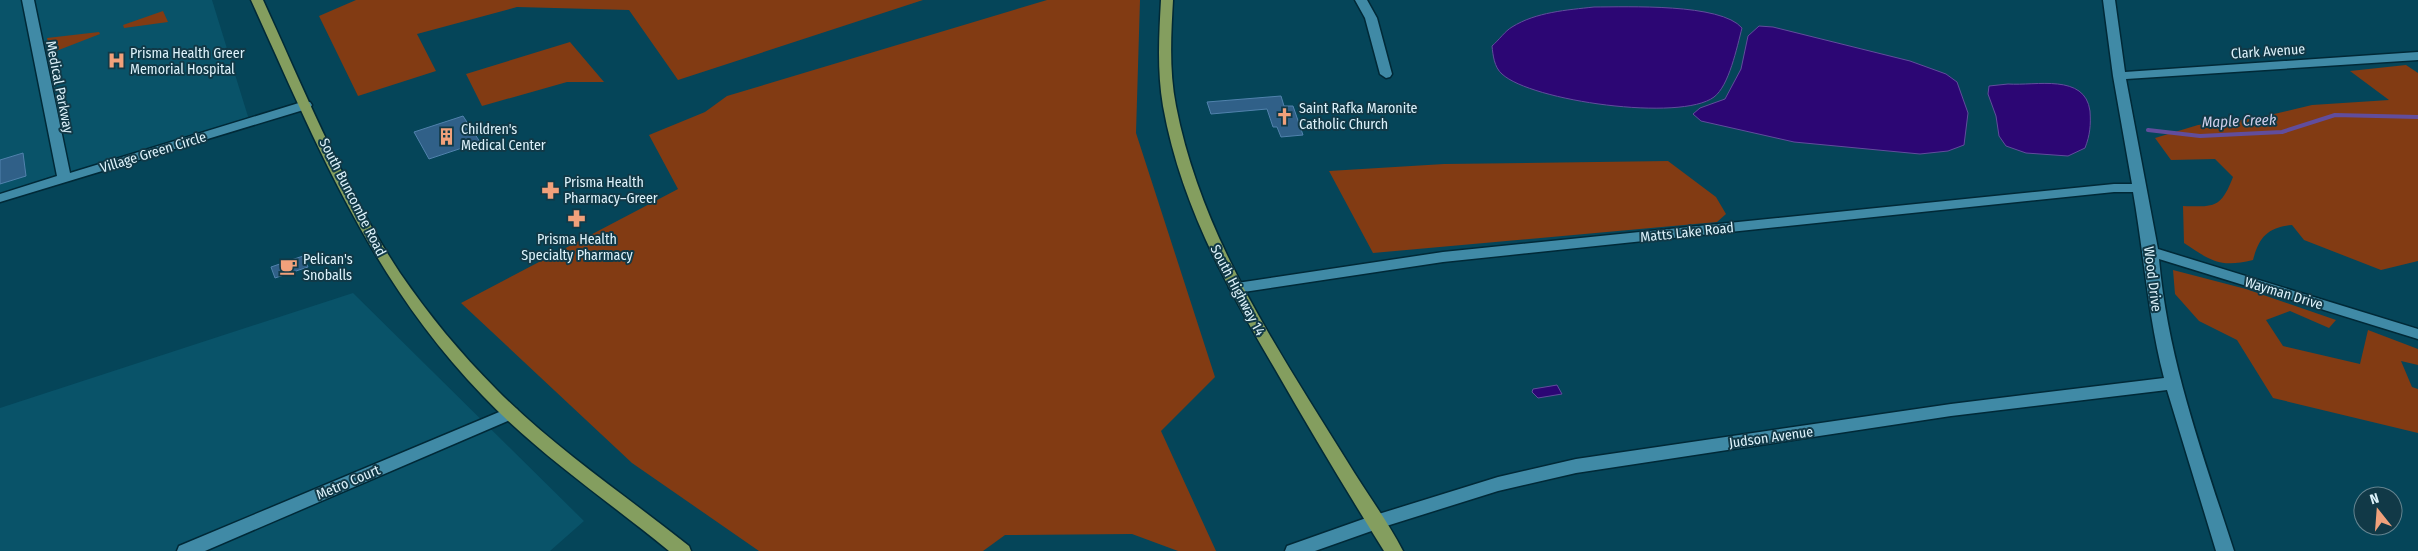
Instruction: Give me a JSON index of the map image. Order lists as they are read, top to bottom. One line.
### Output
{"streets":{"main road":["South Buncombe Road","South Highway 14"],"street":["Clark Avenue","Medical Parkway","Village Green Circle","Matts Lake Road","Wood Drive","Wayman Drive","Judson Avenue","Metro Court"]},"crossings":[["Clark Avenue","Wood Drive"],["Medical Parkway","Village Green Circle"],["Village Green Circle","South Buncombe Road"],["South Buncombe Road","Metro Court"],["Matts Lake Road","Wood Drive"],["Matts Lake Road","South Highway 14"],["Wood Drive","Wayman Drive"],["Wood Drive","Judson Avenue"],["South Highway 14","Judson Avenue"]],"water":["Maple Creek"],"places":{"hospital":["Prisma Health Greer Memorial Hospital"],"church":["Saint Rafka Maronite Catholic Church"],"building":["Children's Medical Center"],"pharmacy":["Prisma Health Pharmacy–Greer","Prisma Health Specialty Pharmacy"],"cafe":["Pelican's Snoballs"]},"north":"top"}
